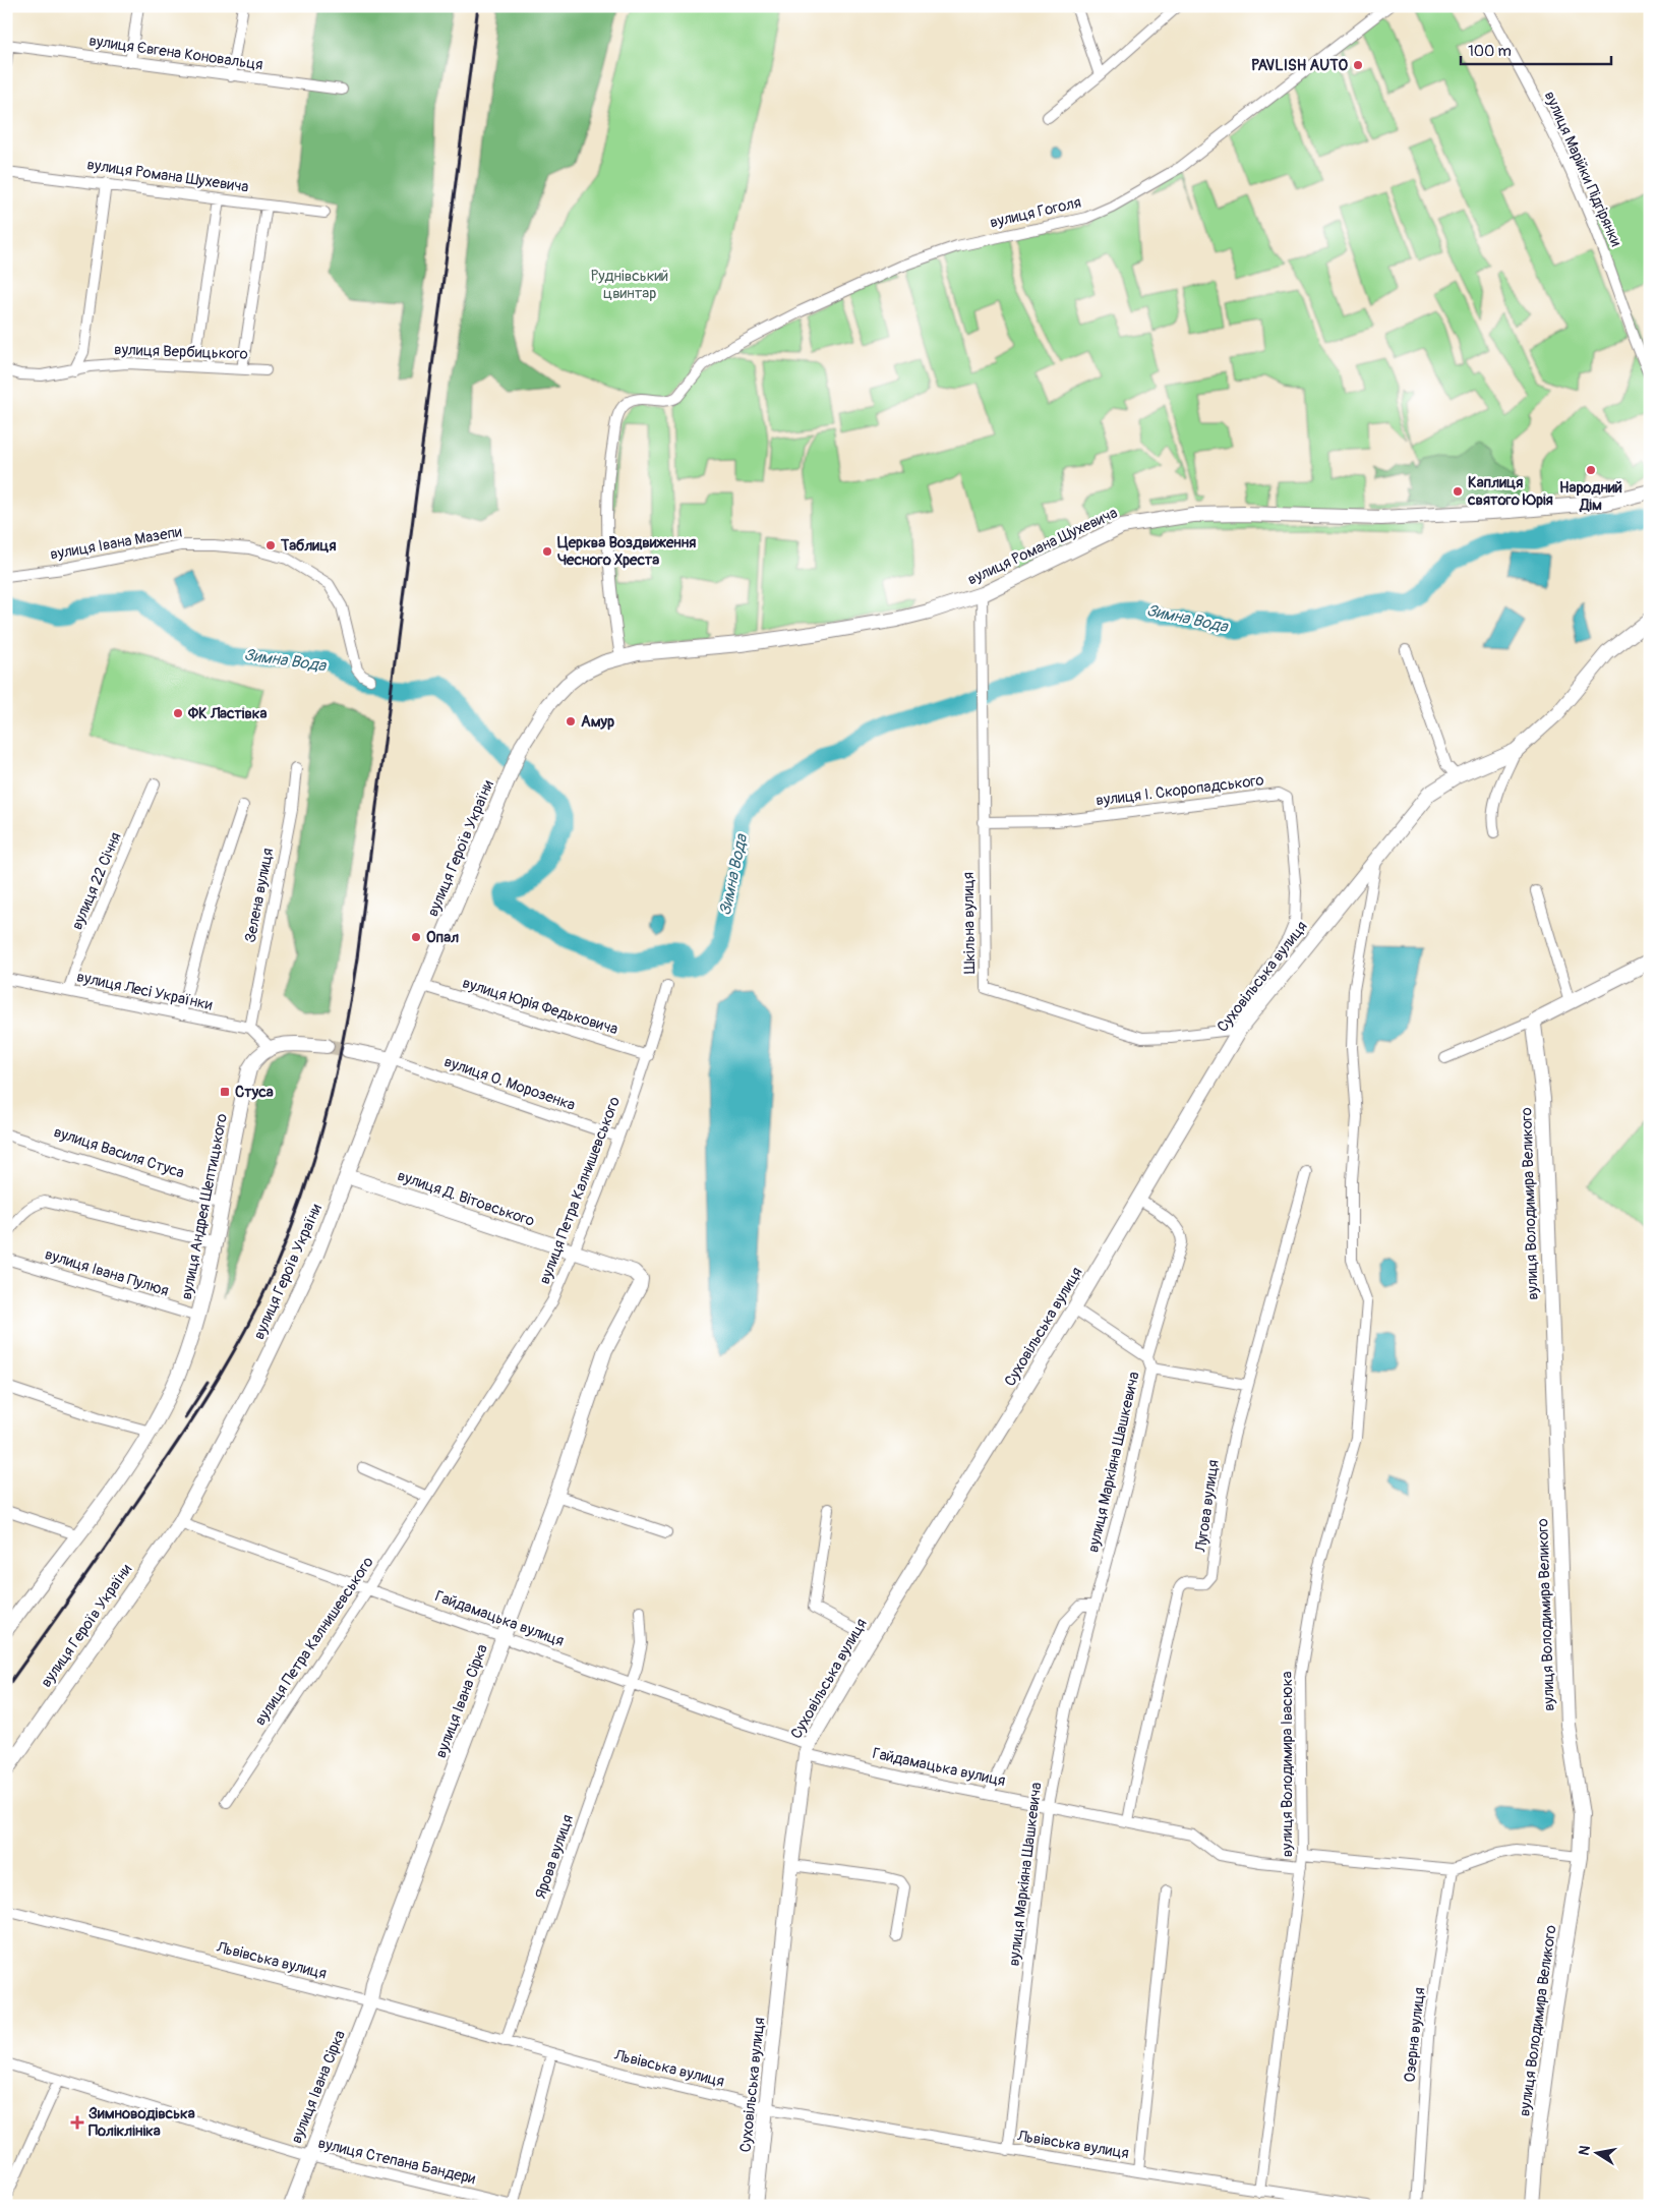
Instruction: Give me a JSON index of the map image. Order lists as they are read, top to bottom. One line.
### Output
{"streets":{"street":["вулиця Євгена Коновальця","вулиця Марійки Підгірянки","вулиця Романа Шухевича","вулиця Гоголя","вулиця Вербицького","вулиця Івана Мазепи","вулиця І. Скоропадського","вулиця Героїв України","вулиця 22 Січня","Зелена вулиця","Шкільна вулиця","Суховільська вулиця","вулиця Лесі Українки","вулиця Юрія Федьковича","вулиця О. Морозенка","вулиця Василя Стуса","вулиця Петра Калнишевського","вулиця Д. Вітовського","вулиця Володимира Великого","вулиця Андрея Шептицького","вулиця Івана Пулюя","вулиця Маркіяна Шашкевича","Лугова вулиця","Гайдамацька вулиця","вулиця Івана Сірка","вулиця Володимира Івасюка","Ярова вулиця","Львівська вулиця","Озерна вулиця","вулиця Степана Бандери"]},"crossings":[["вулиця Романа Шухевича","вулиця Гоголя"],["вулиця Романа Шухевича","вулиця Героїв України"],["вулиця Романа Шухевича","Шкільна вулиця"],["вулиця І. Скоропадського","Шкільна вулиця"],["вулиця І. Скоропадського","Суховільська вулиця"],["вулиця Героїв України","вулиця Юрія Федьковича"],["вулиця Героїв України","вулиця О. Морозенка"],["вулиця Героїв України","вулиця Д. Вітовського"],["вулиця Героїв України","Гайдамацька вулиця"],["вулиця 22 Січня","вулиця Лесі Українки"],["Зелена вулиця","вулиця Лесі Українки"],["Шкільна вулиця","Суховільська вулиця"],["Суховільська вулиця","вулиця Маркіяна Шашкевича"],["Суховільська вулиця","Гайдамацька вулиця"],["Суховільська вулиця","вулиця Володимира Івасюка"],["Суховільська вулиця","Львівська вулиця"],["вулиця Юрія Федьковича","вулиця Петра Калнишевського"],["вулиця О. Морозенка","вулиця Петра Калнишевського"],["вулиця Василя Стуса","вулиця Андрея Шептицького"],["вулиця Петра Калнишевського","вулиця Д. Вітовського"],["вулиця Петра Калнишевського","Гайдамацька вулиця"],["вулиця Петра Калнишевського","вулиця Івана Сірка"],["вулиця Д. Вітовського","вулиця Івана Сірка"],["вулиця Андрея Шептицького","вулиця Івана Пулюя"],["вулиця Маркіяна Шашкевича","Гайдамацька вулиця"],["вулиця Маркіяна Шашкевича","Львівська вулиця"],["Лугова вулиця","Гайдамацька вулиця"],["Гайдамацька вулиця","вулиця Івана Сірка"],["Гайдамацька вулиця","вулиця Володимира Івасюка"],["Гайдамацька вулиця","Ярова вулиця"],["Гайдамацька вулиця","Озерна вулиця"],["вулиця Івана Сірка","Львівська вулиця"],["вулиця Івана Сірка","вулиця Степана Бандери"],["вулиця Володимира Івасюка","Львівська вулиця"],["Ярова вулиця","Львівська вулиця"]],"water":["Зимна Вода"],"parks":["Руднівський цвинтар"],"places":{"other":["PAVLISH AUTO","Народний Дім","Каплиця святого Юрія","Таблиця","Церква Воздвиження Чесного Хреста","ФК Ластівка","Амур","Опал"],"transit":["Стуса"],"health":["Зимноводівська Поліклініка"]},"scale_bar":"100 m","north":"left"}
